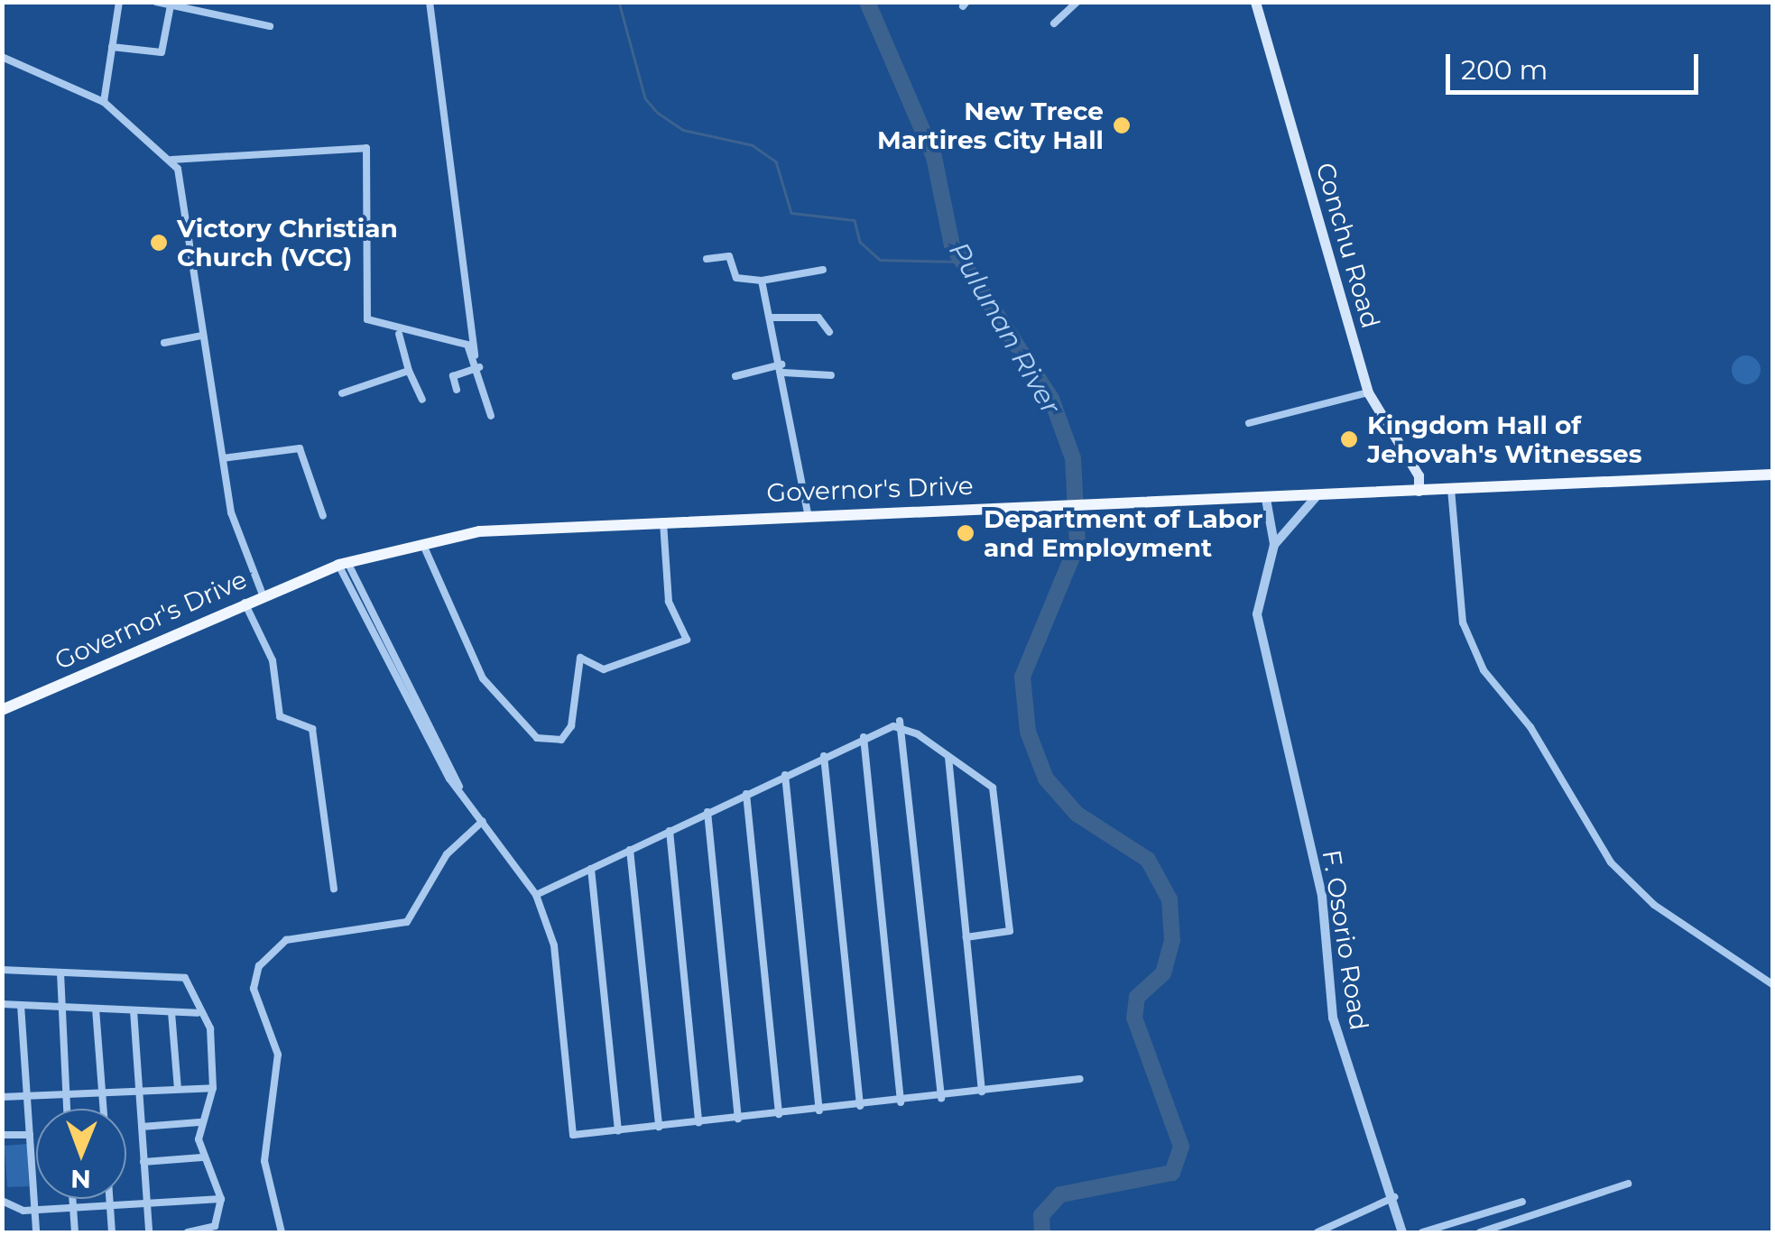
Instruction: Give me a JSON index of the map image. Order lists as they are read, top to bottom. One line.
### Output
{"streets":{"main road":["Conchu Road","Governor's Drive"],"street":["F. Osorio Road"]},"crossings":[["Conchu Road","Governor's Drive"],["Governor's Drive","F. Osorio Road"]],"water":["Pulunan River"],"places":["New Trece Martires City Hall","Victory Christian Church (VCC)","Kingdom Hall of Jehovah's Witnesses","Department of Labor and Employment"],"scale_bar":"200 m","north":"bottom"}
